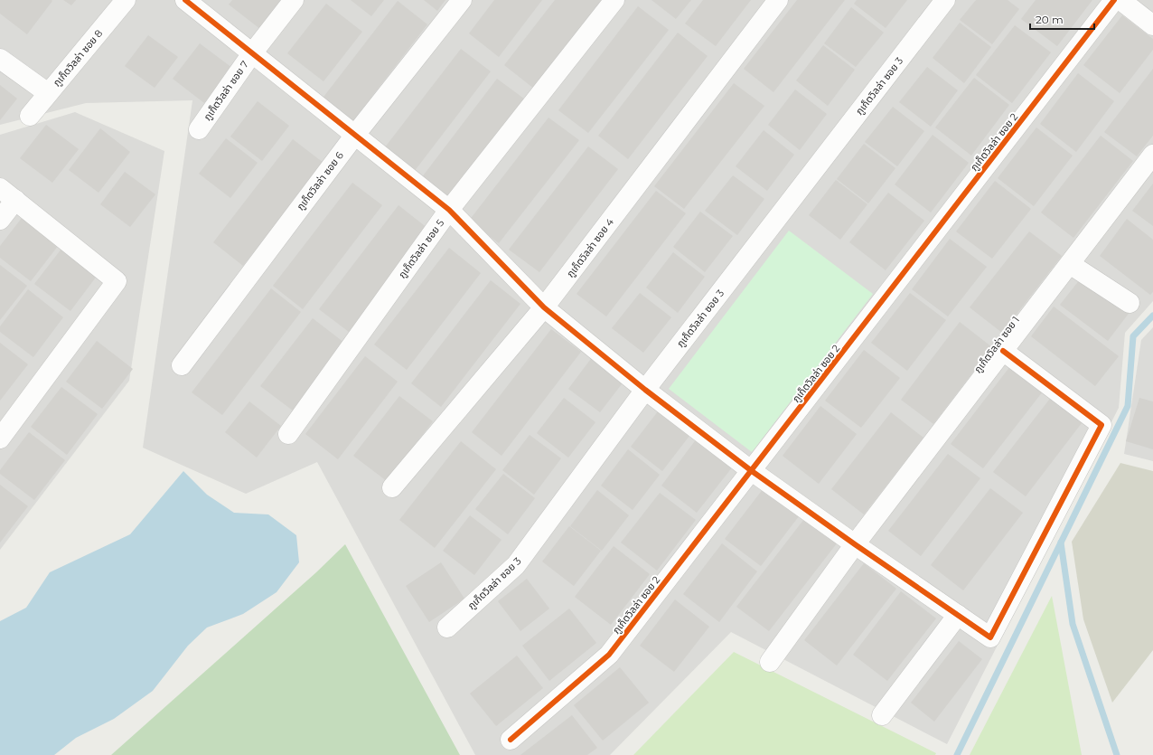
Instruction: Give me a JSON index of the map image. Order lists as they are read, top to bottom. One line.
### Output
{"streets":{"street":["ภูเก็ตวิลล่า ซอย 8","ภูเก็ตวิลล่า ซอย 3","ภูเก็ตวิลล่า ซอย 7","ภูเก็ตวิลล่า ซอย 2","ภูเก็ตวิลล่า ซอย 6","ภูเก็ตวิลล่า ซอย 4","ภูเก็ตวิลล่า ซอย 5","ภูเก็ตวิลล่า ซอย 1"]},"scale_bar":"20 m"}
